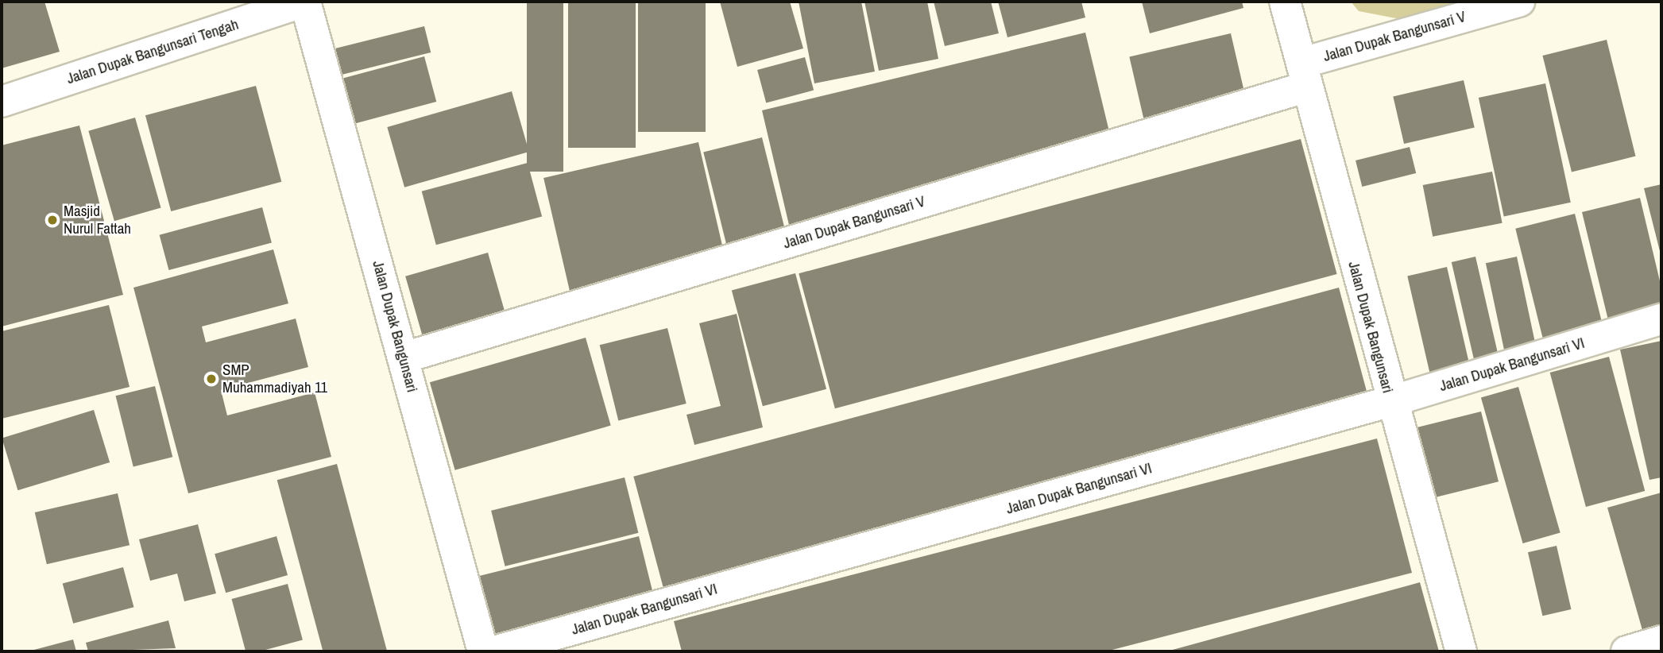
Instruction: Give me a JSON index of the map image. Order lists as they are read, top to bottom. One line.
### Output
{"streets":{"street":["Jalan Dupak Bangunsari V","Jalan Dupak Bangunsari Tengah","Jalan Dupak Bangunsari","Jalan Dupak Bangunsari VI"]},"crossings":[["Jalan Dupak Bangunsari V","Jalan Dupak Bangunsari"],["Jalan Dupak Bangunsari Tengah","Jalan Dupak Bangunsari"],["Jalan Dupak Bangunsari","Jalan Dupak Bangunsari VI"]],"places":["Masjid Nurul Fattah","SMP Muhammadiyah 11"]}
